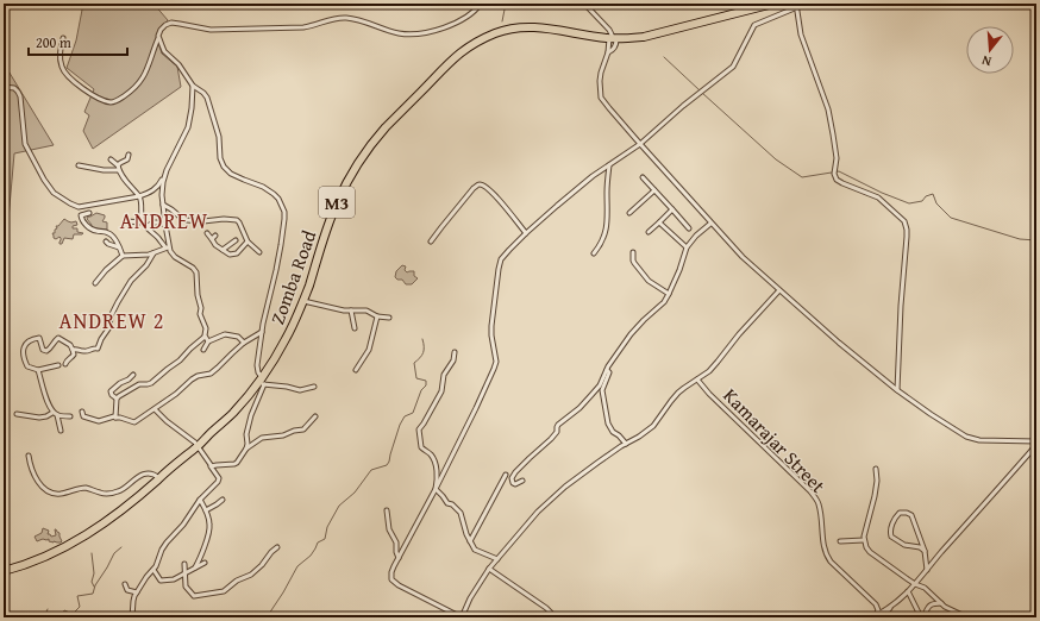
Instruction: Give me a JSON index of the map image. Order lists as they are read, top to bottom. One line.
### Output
{"streets":{"highway":["M3","Zomba Road"],"street":["Kamarajar Street"]},"districts":["ANDREW","ANDREW 2"],"scale_bar":"200 m","north":"bottom"}
